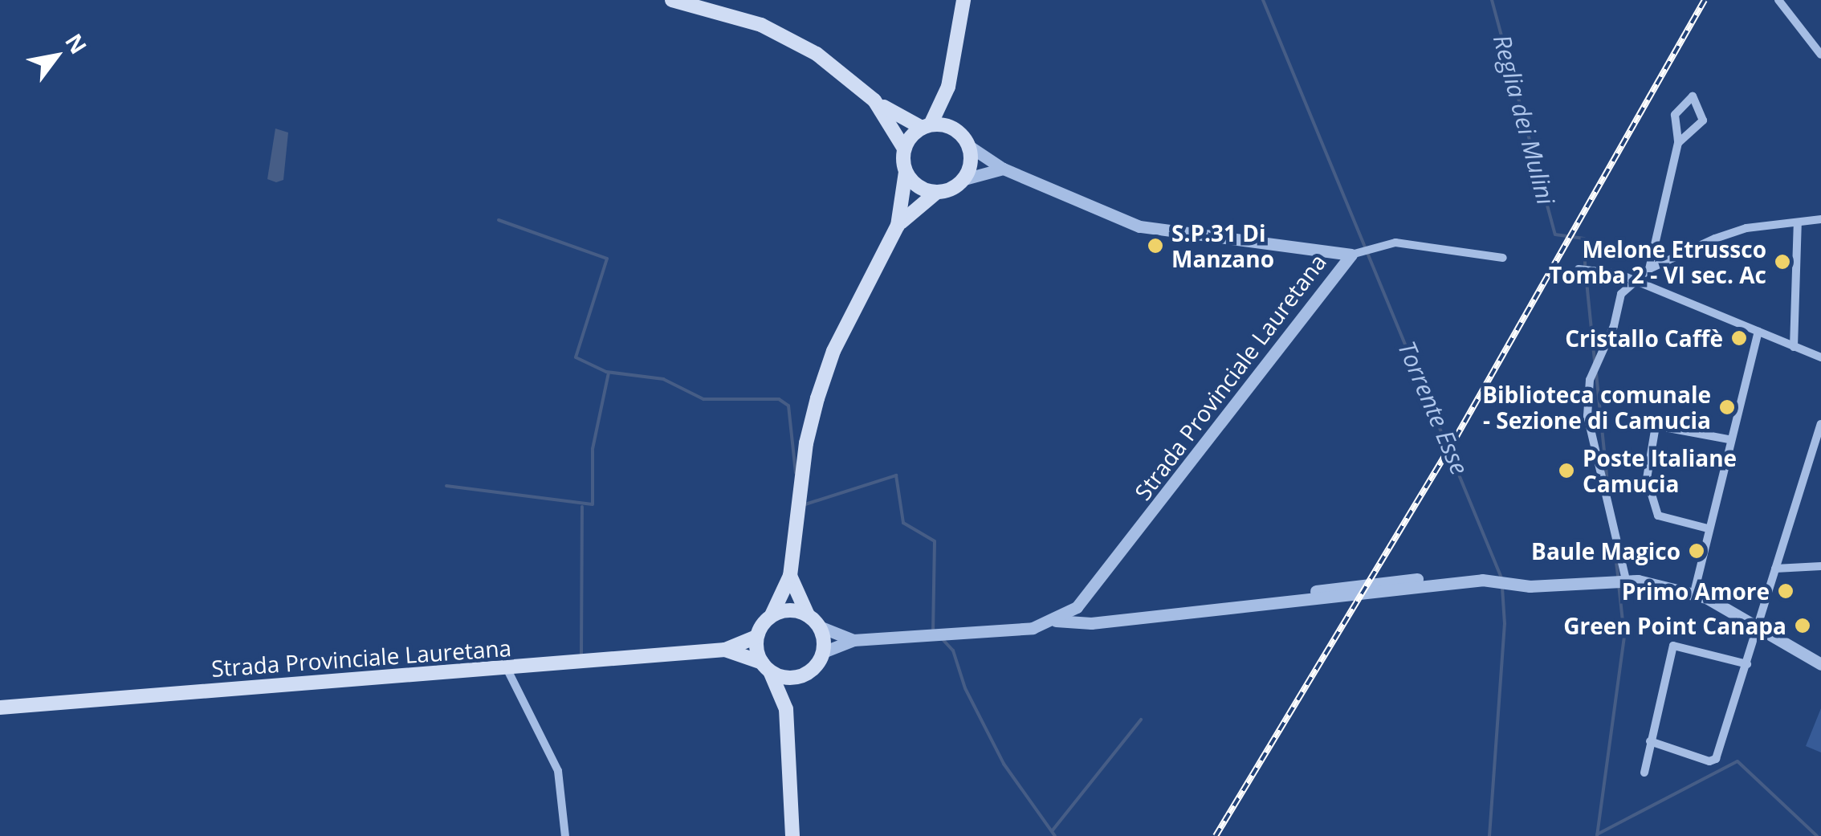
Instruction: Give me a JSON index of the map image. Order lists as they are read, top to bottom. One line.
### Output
{"streets":{"main road":["Strada Provinciale Lauretana"]},"water":["Reglia dei Mulini","Torrente Esse"],"places":["S.P.31 Di Manzano","Melone Etrussco Tomba 2 - VI sec. Ac","Cristallo Caffè","Biblioteca comunale - Sezione di Camucia","Poste Italiane Camucia","Baule Magico","Primo Amore","Green Point Canapa"],"north":"top right"}
